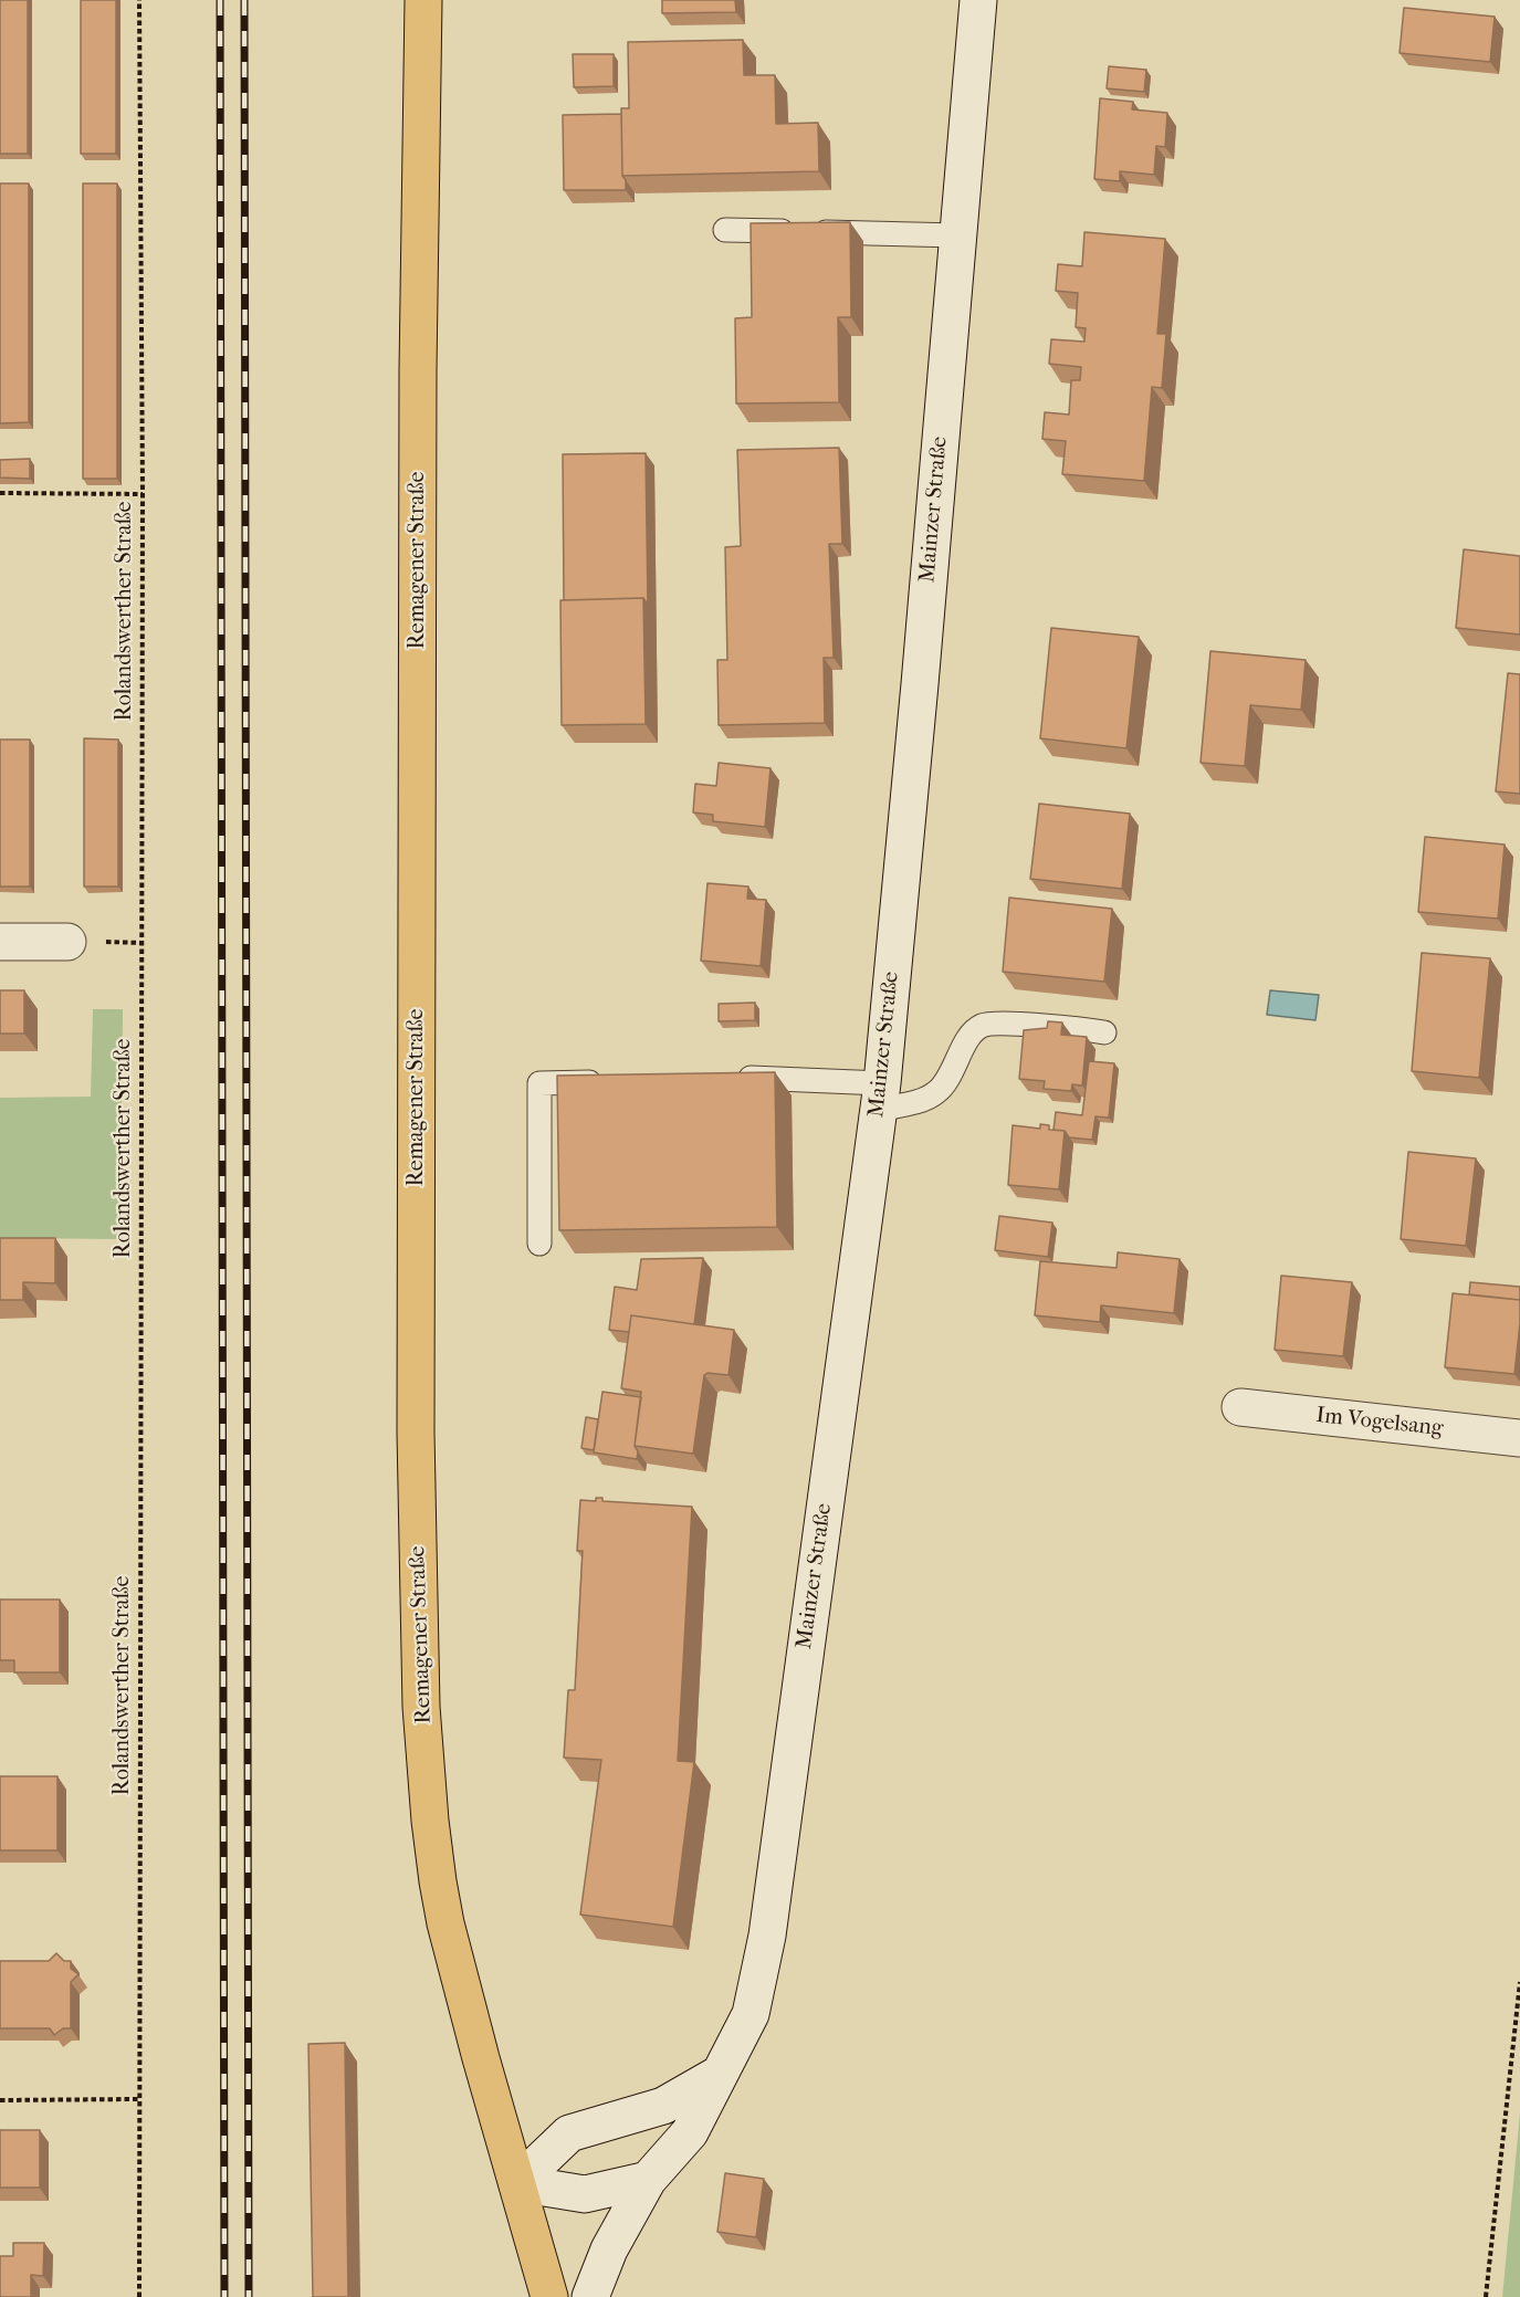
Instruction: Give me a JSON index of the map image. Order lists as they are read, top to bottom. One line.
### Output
{"streets":{"main road":["Mainzer Straße","Remagener Straße","Im Vogelsang"],"path":["Rolandswerther Straße"]}}
